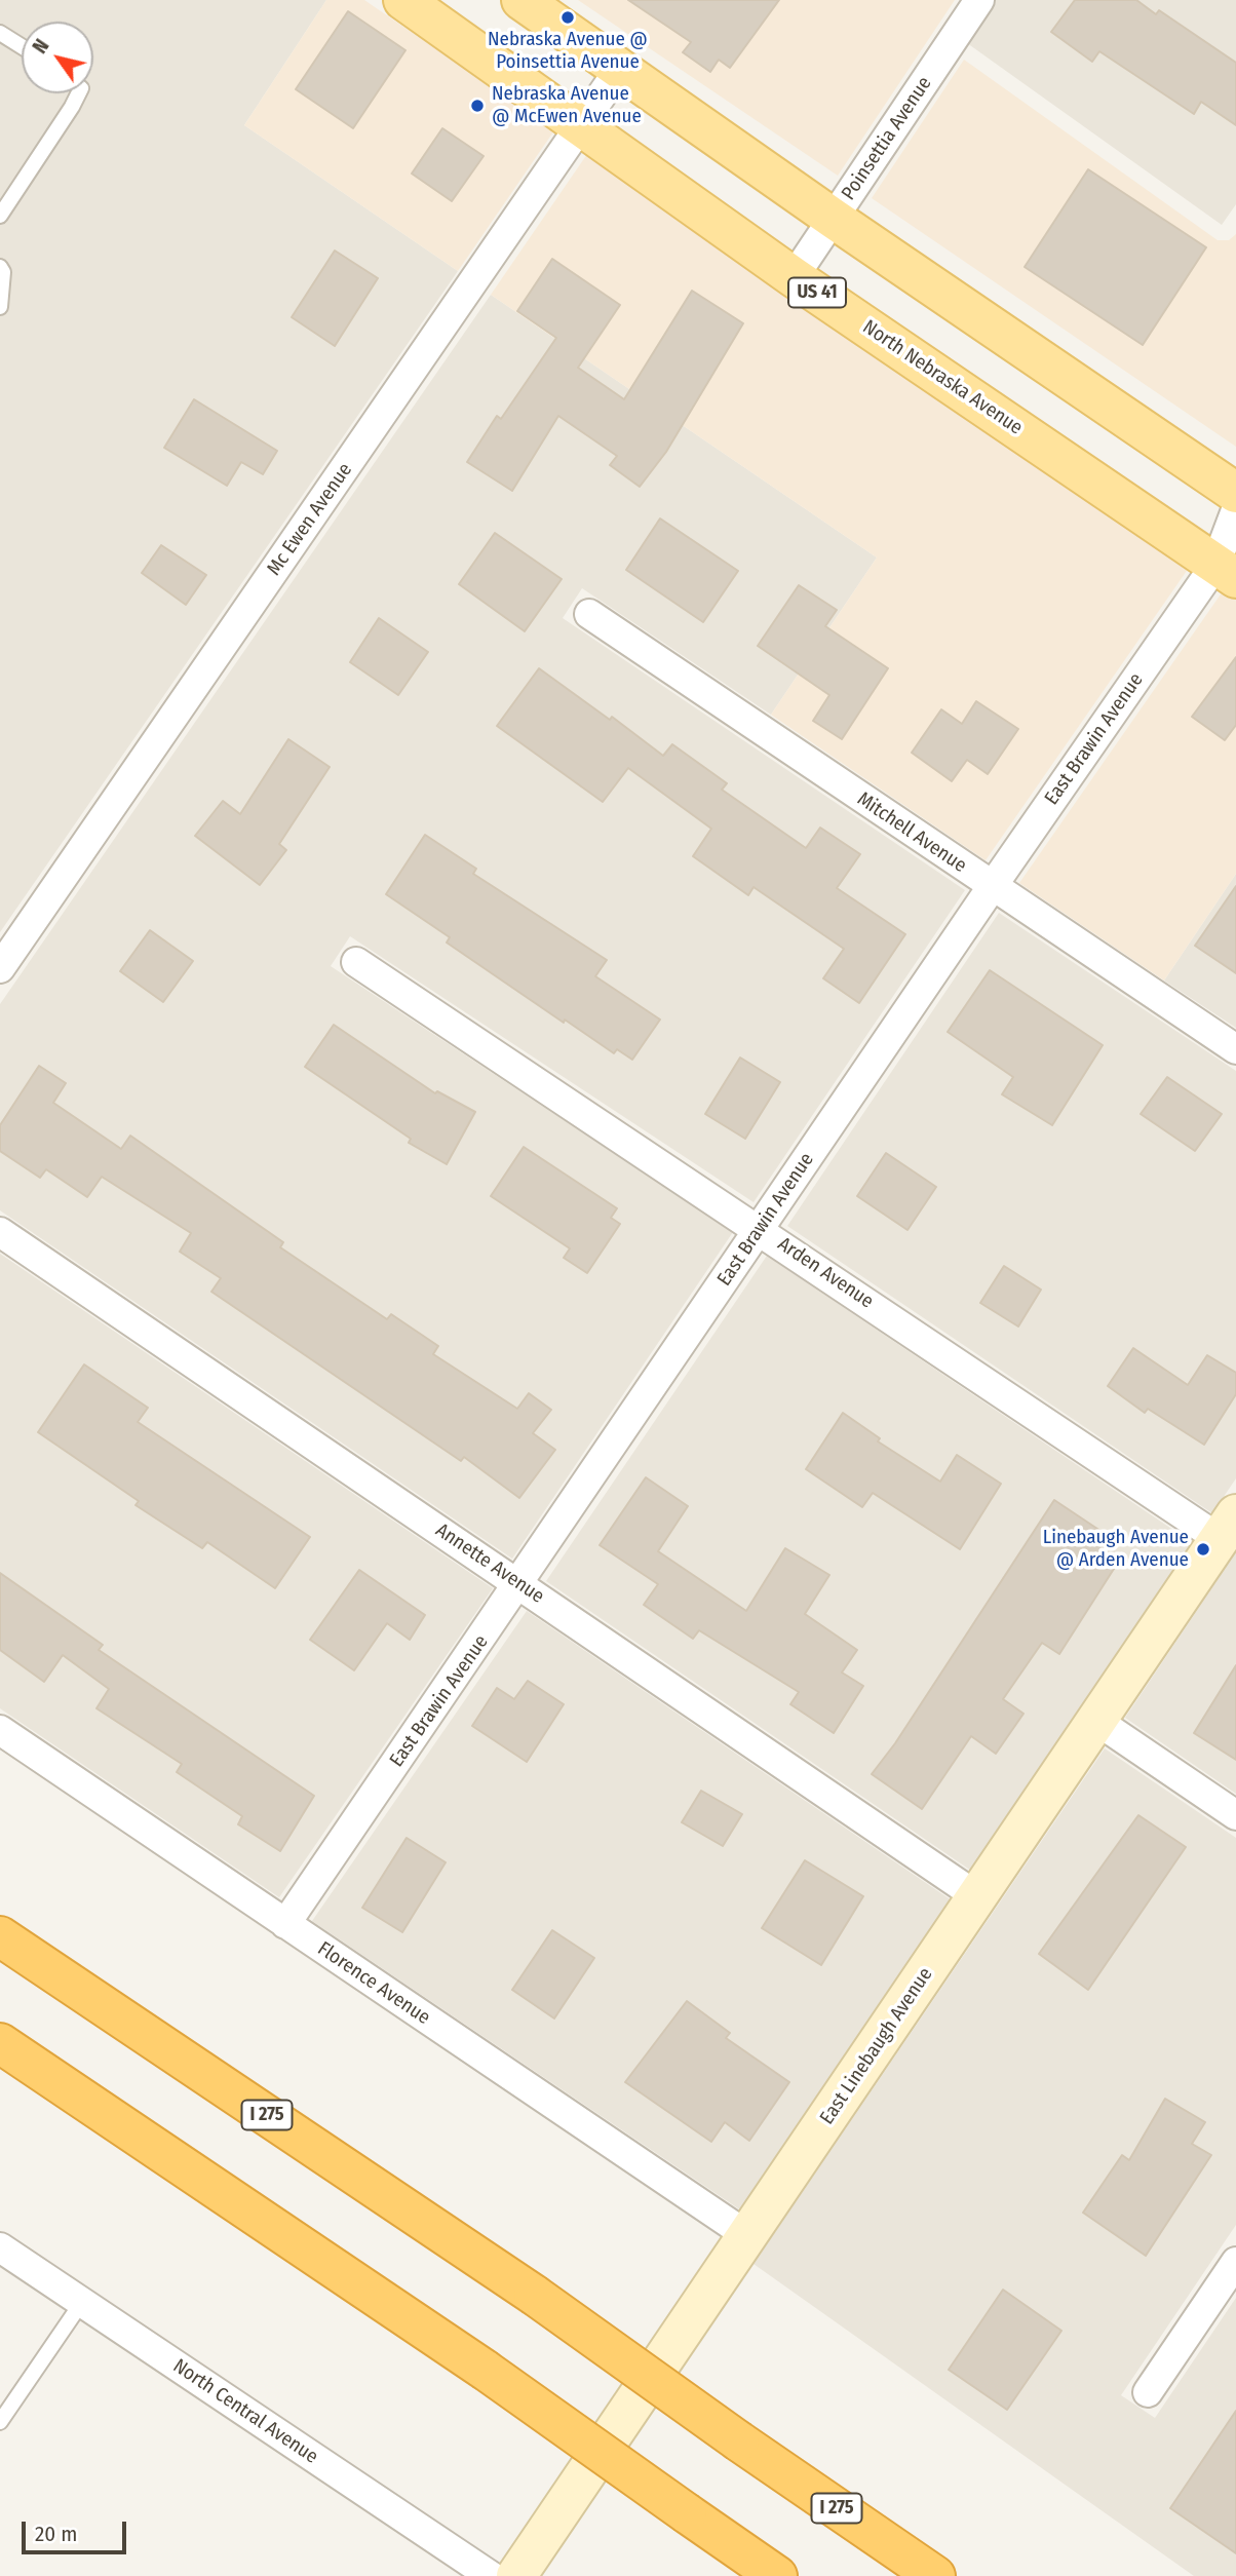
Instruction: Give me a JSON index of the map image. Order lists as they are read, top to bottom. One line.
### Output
{"streets":{"highway":["I 275"],"main road":["US 41","North Nebraska Avenue"],"street":["Poinsettia Avenue","Mc Ewen Avenue","East Brawin Avenue","Mitchell Avenue","Arden Avenue","Annette Avenue","Florence Avenue","East Linebaugh Avenue","North Central Avenue"]},"crossings":[["Poinsettia Avenue","North Nebraska Avenue"],["North Nebraska Avenue","Mc Ewen Avenue"],["North Nebraska Avenue","East Brawin Avenue"],["East Brawin Avenue","Mitchell Avenue"],["East Brawin Avenue","Arden Avenue"],["East Brawin Avenue","Annette Avenue"],["East Brawin Avenue","Florence Avenue"],["Arden Avenue","East Linebaugh Avenue"],["Annette Avenue","East Linebaugh Avenue"],["Florence Avenue","East Linebaugh Avenue"]],"places":["Nebraska Avenue @ Poinsettia Avenue","Nebraska Avenue @ McEwen Avenue","Linebaugh Avenue @ Arden Avenue"],"scale_bar":"20 m","north":"top left"}
